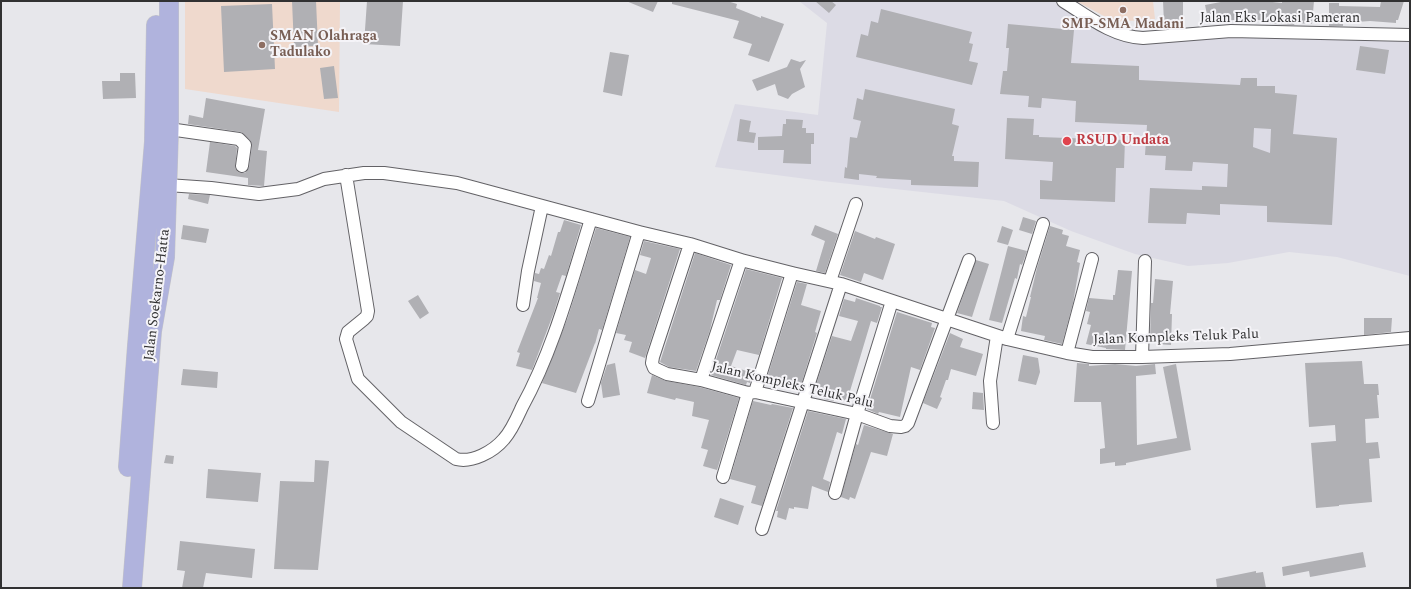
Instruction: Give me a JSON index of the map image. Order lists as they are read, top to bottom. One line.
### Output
{"streets":{"main road":["Jalan Soekarno-Hatta"],"street":["Jalan Eks Lokasi Pameran","Jalan Kompleks Teluk Palu"]},"crossings":[["Jalan Soekarno-Hatta","Jalan Kompleks Teluk Palu"]],"places":["SMP-SMA Madani","SMAN Olahraga Tadulako","RSUD Undata"]}
